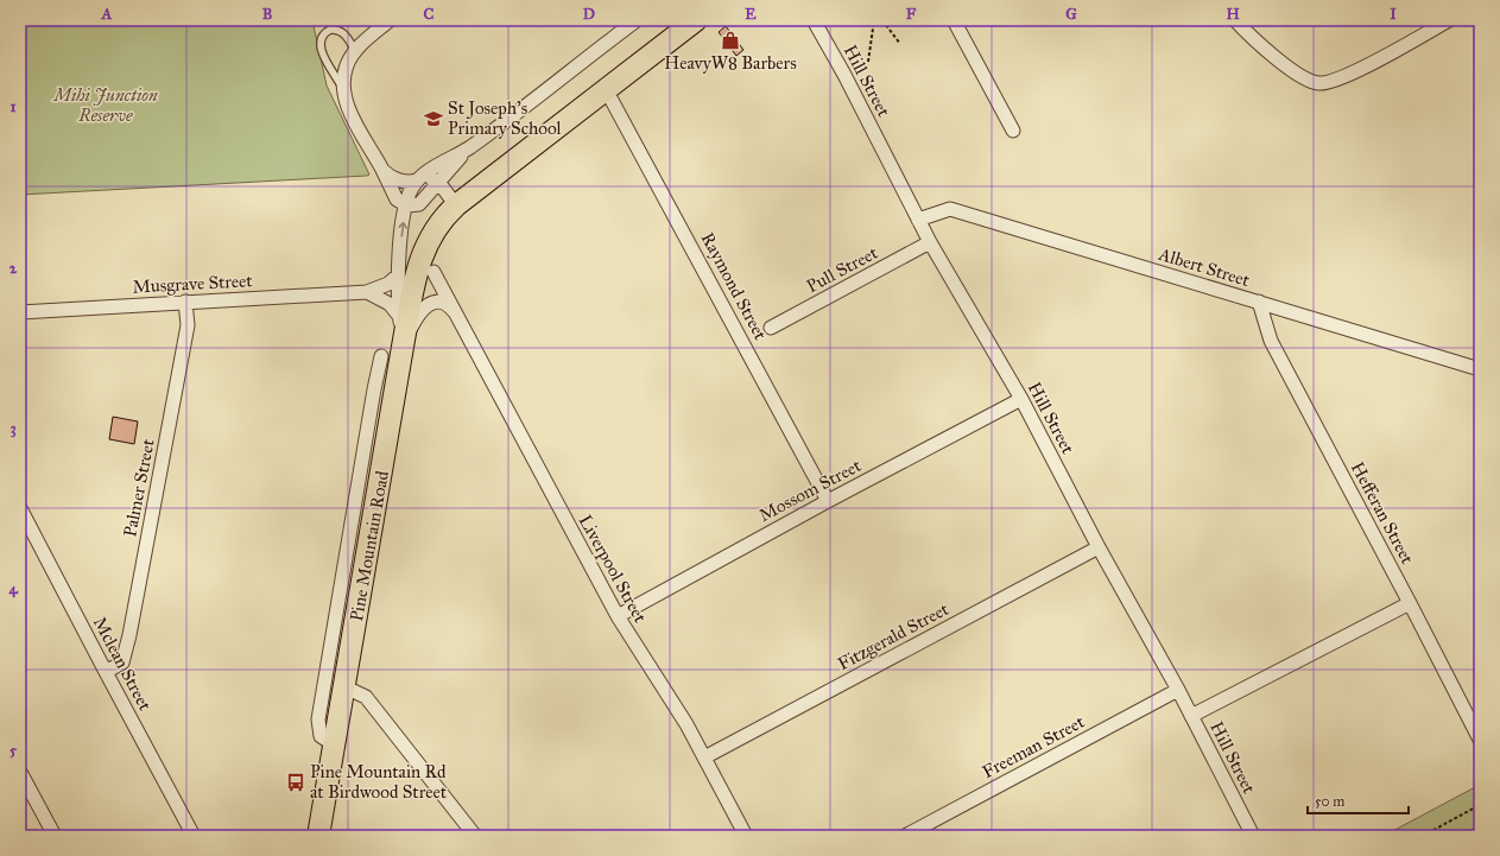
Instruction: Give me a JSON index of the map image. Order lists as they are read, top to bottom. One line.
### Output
{"streets":{"main road":["Pine Mountain Road"],"street":["Hill Street","Albert Street","Pull Street","Musgrave Street","Raymond Street","Palmer Street","Mossom Street","Hefferan Street","Liverpool Street","Fitzgerald Street","Mclean Street","Freeman Street"]},"crossings":[["Hill Street","Albert Street"],["Hill Street","Pull Street"],["Hill Street","Mossom Street"],["Hill Street","Fitzgerald Street"],["Hill Street","Freeman Street"],["Albert Street","Hefferan Street"],["Musgrave Street","Palmer Street"],["Musgrave Street","Pine Mountain Road"],["Raymond Street","Mossom Street"],["Raymond Street","Pine Mountain Road"],["Palmer Street","Mclean Street"],["Mossom Street","Liverpool Street"],["Liverpool Street","Fitzgerald Street"]],"parks":["Mihi Junction Reserve"],"places":{"shop":["HeavyW8 Barbers"],"school or university":["St Joseph's Primary School"],"bus stop":["Pine Mountain Rd at Birdwood Street"]},"scale_bar":"50 m","grid":{"columns":["A","B","C","D","E","F","G","H","I"],"rows":["1","2","3","4","5"]}}
